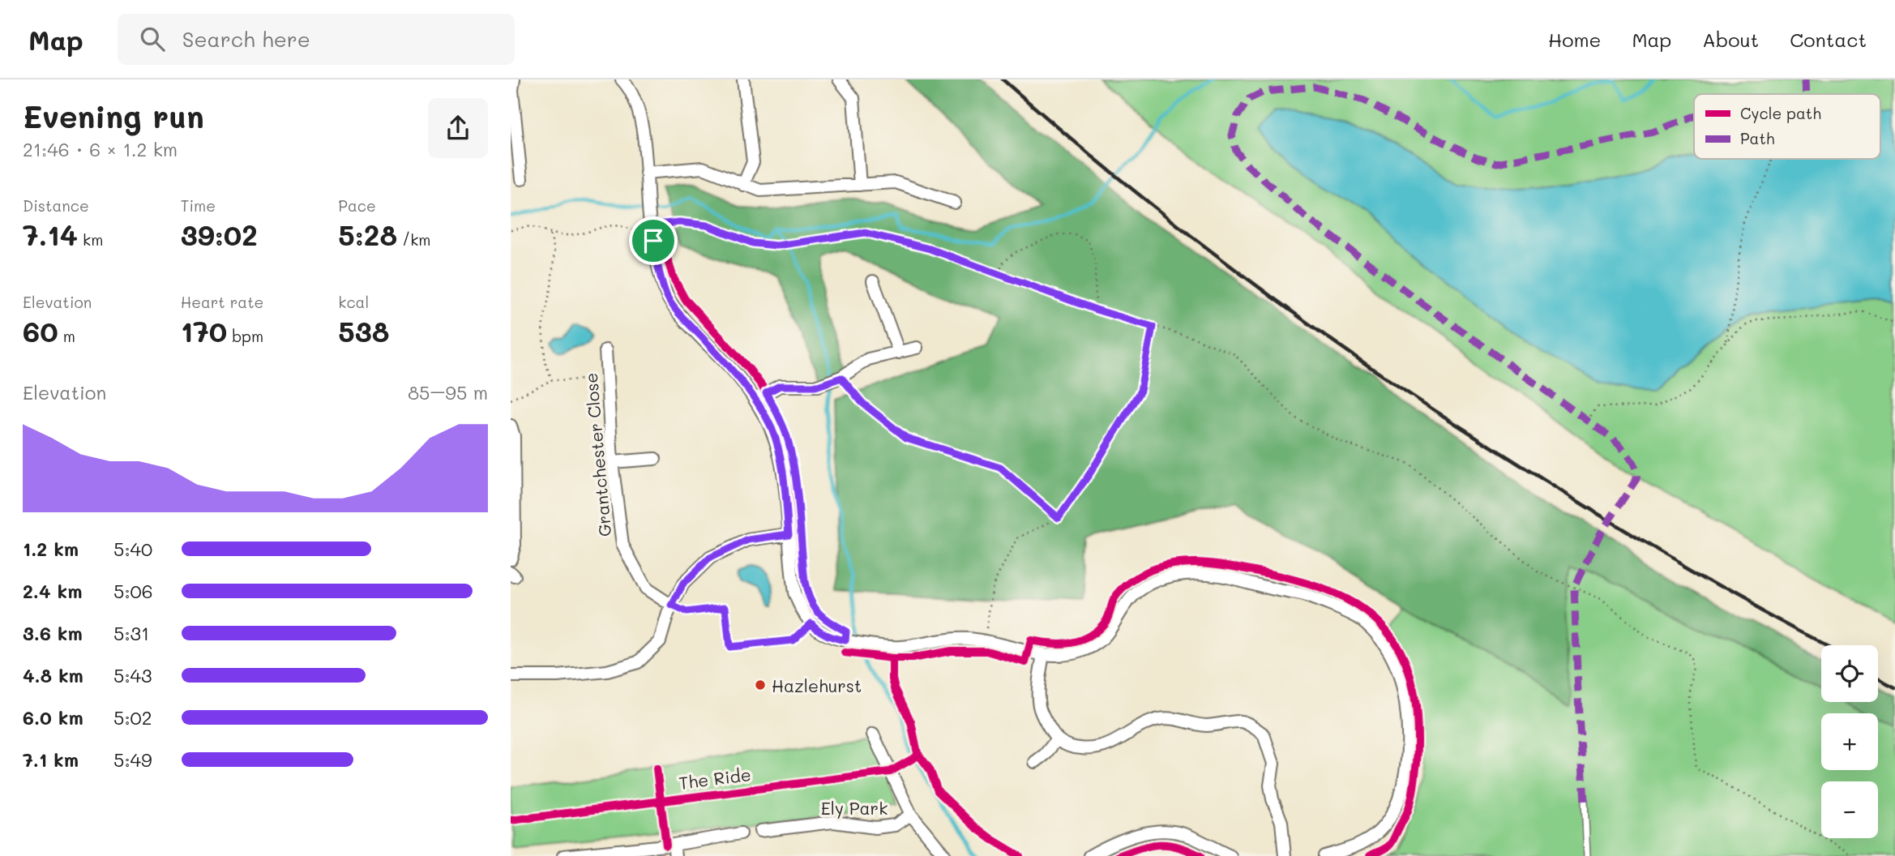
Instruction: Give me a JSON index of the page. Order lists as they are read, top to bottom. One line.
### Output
{"streets":{"street":["Grantchester Close","Ely Park"],"cycle path":["The Ride"]},"places":["Hazlehurst"],"legend":["Cycle path","Path"],"page":{"header":"Map","search":"Search here","nav":["Home","Map","About","Contact"],"heading":["Evening run","21:46 · 6 × 1.2 km"],"stats":[["Distance","7.14 km"],["Time","39:02"],["Pace","5:28 /km"],["Elevation","60 m"],["Heart rate","170 bpm"],["kcal","538"]],"chart":["Elevation","85–95 m"],"list":[{"name":"1.2 km","note":"5:40"},{"name":"2.4 km","note":"5:06"},{"name":"3.6 km","note":"5:31"},{"name":"4.8 km","note":"5:43"},{"name":"6.0 km","note":"5:02"},{"name":"7.1 km","note":"5:49"}],"map_buttons":["+","−"]}}
